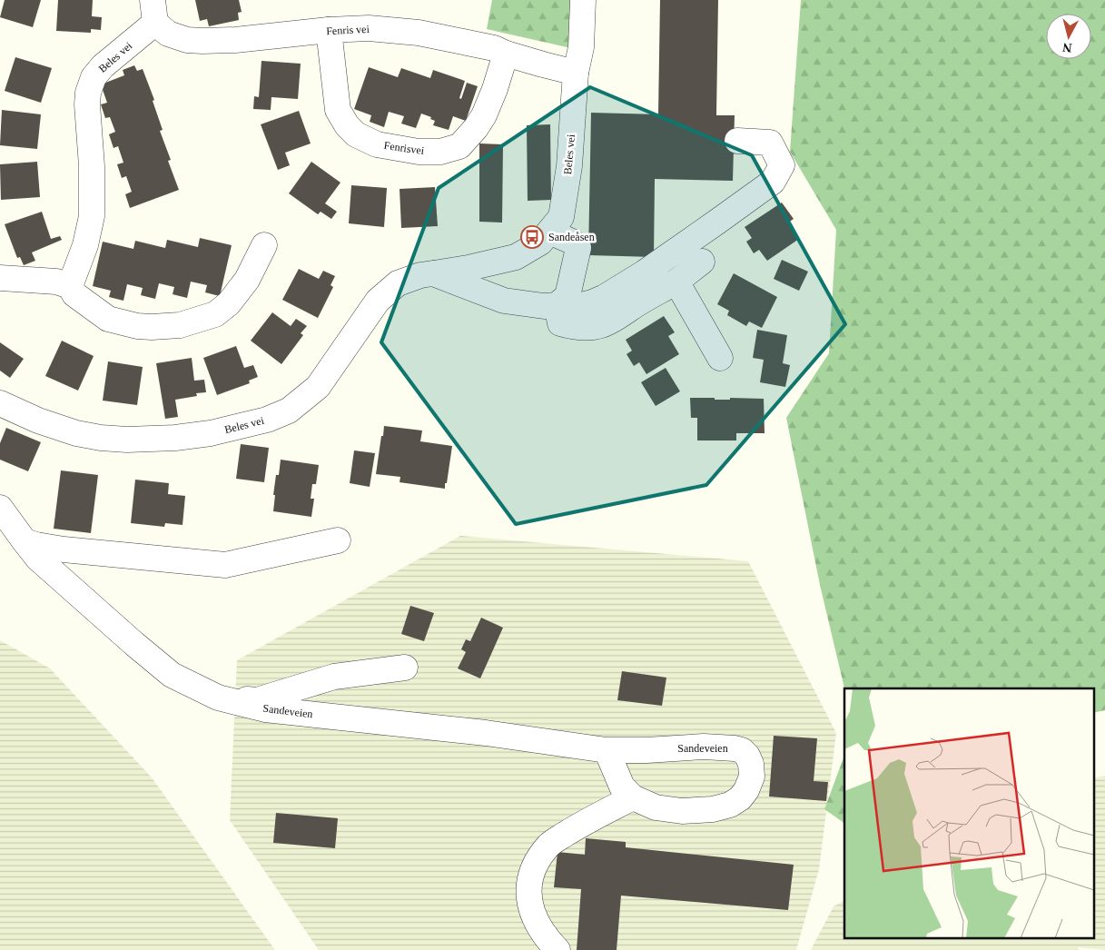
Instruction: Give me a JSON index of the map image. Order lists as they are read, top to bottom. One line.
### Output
{"streets":{"street":["Fenris vei","Beles vei","Fenrisvei","Sandeveien"]},"crossings":[["Fenris vei","Beles vei"],["Fenris vei","Fenrisvei"]],"places":{"bus stop":["Sandeåsen"]},"north":"bottom"}
